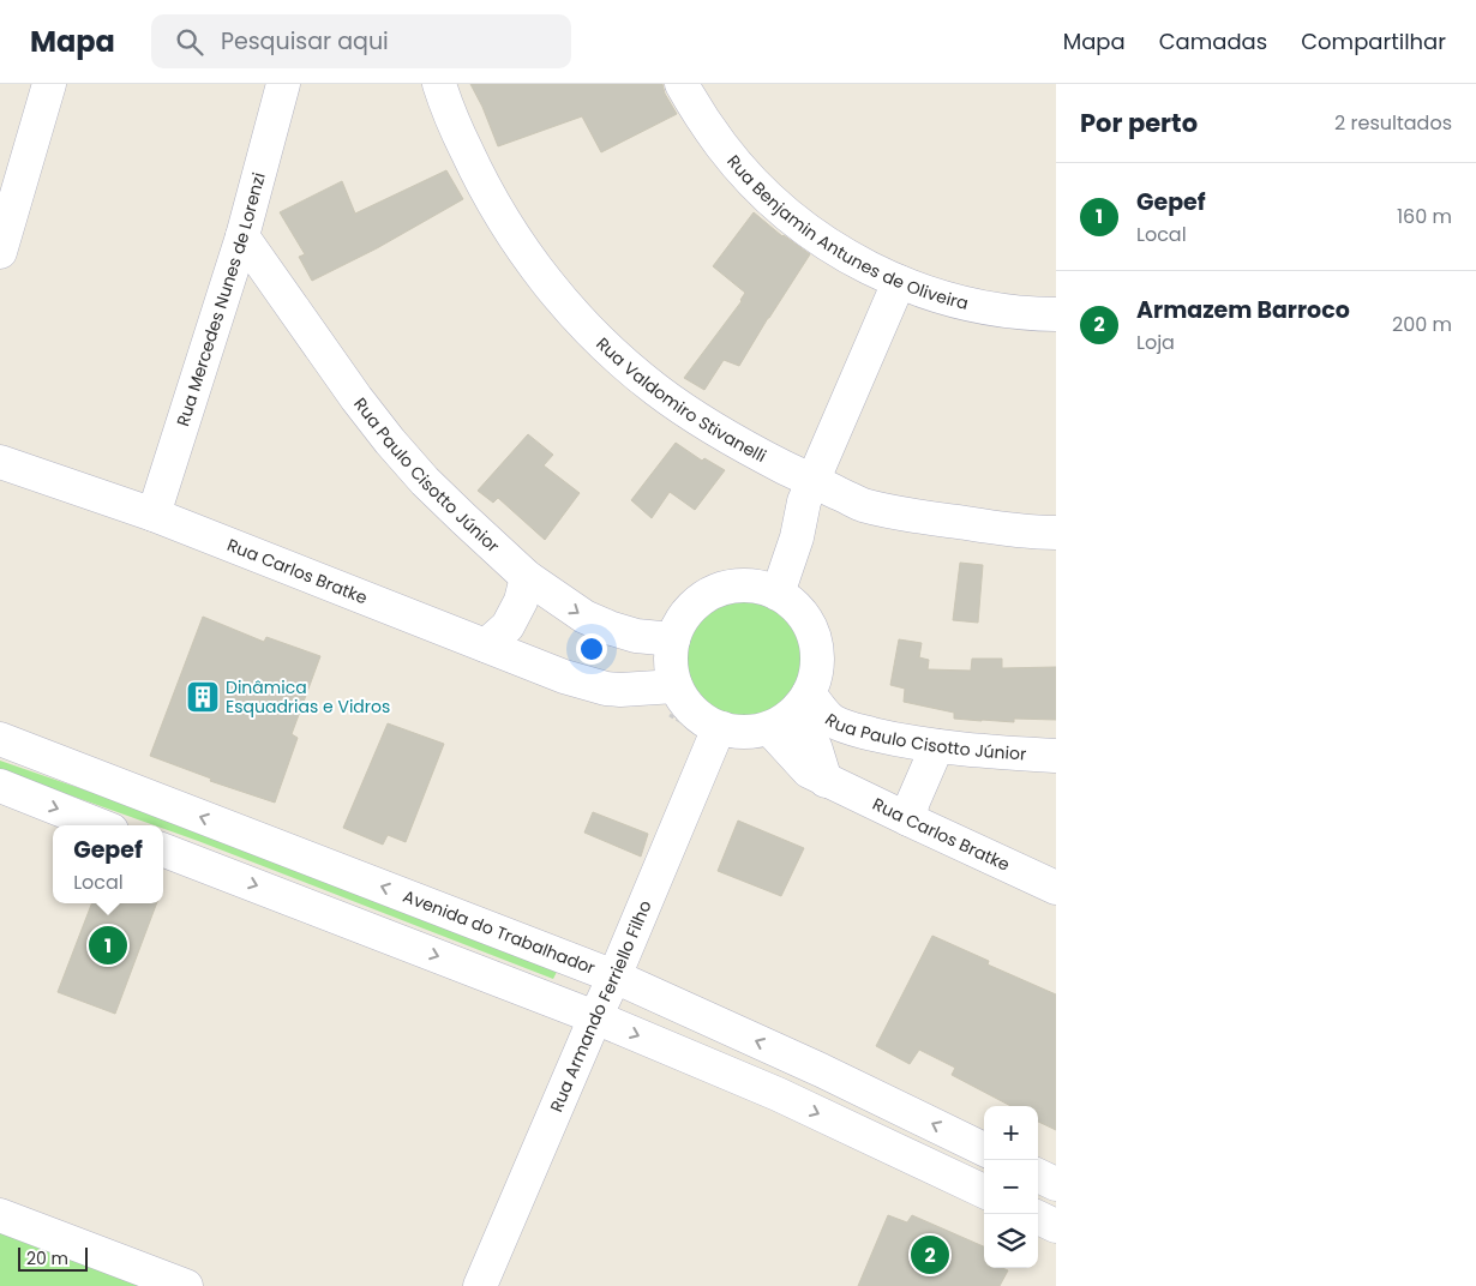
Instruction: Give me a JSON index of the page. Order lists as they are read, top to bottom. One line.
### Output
{"streets":{"street":["Rua Benjamin Antunes de Oliveira","Rua Mercedes Nunes de Lorenzi","Rua Valdomiro Stivanelli","Rua Paulo Cisotto Júnior","Rua Carlos Bratke","Avenida do Trabalhador","Rua Armando Ferriello Filho"]},"crossings":[["Rua Mercedes Nunes de Lorenzi","Rua Paulo Cisotto Júnior"],["Rua Mercedes Nunes de Lorenzi","Rua Carlos Bratke"],["Rua Paulo Cisotto Júnior","Rua Carlos Bratke"],["Rua Paulo Cisotto Júnior","Rua Armando Ferriello Filho"],["Rua Carlos Bratke","Rua Armando Ferriello Filho"],["Avenida do Trabalhador","Rua Armando Ferriello Filho"]],"places":{"building":["Dinâmica Esquadrias e Vidros"]},"scale_bar":"20 m","page":{"header":"Mapa","search":"Pesquisar aqui","nav":["Mapa","Camadas","Compartilhar"],"heading":["Por perto","2 resultados"],"list":[{"mark":"1","name":"Gepef","note":"Local","value":"160 m"},{"mark":"2","name":"Armazem Barroco","note":"Loja","value":"200 m"}],"popup":["Gepef","Local"],"pins":["1","2"],"map_buttons":["+","−"],"scale":"20 m"}}
